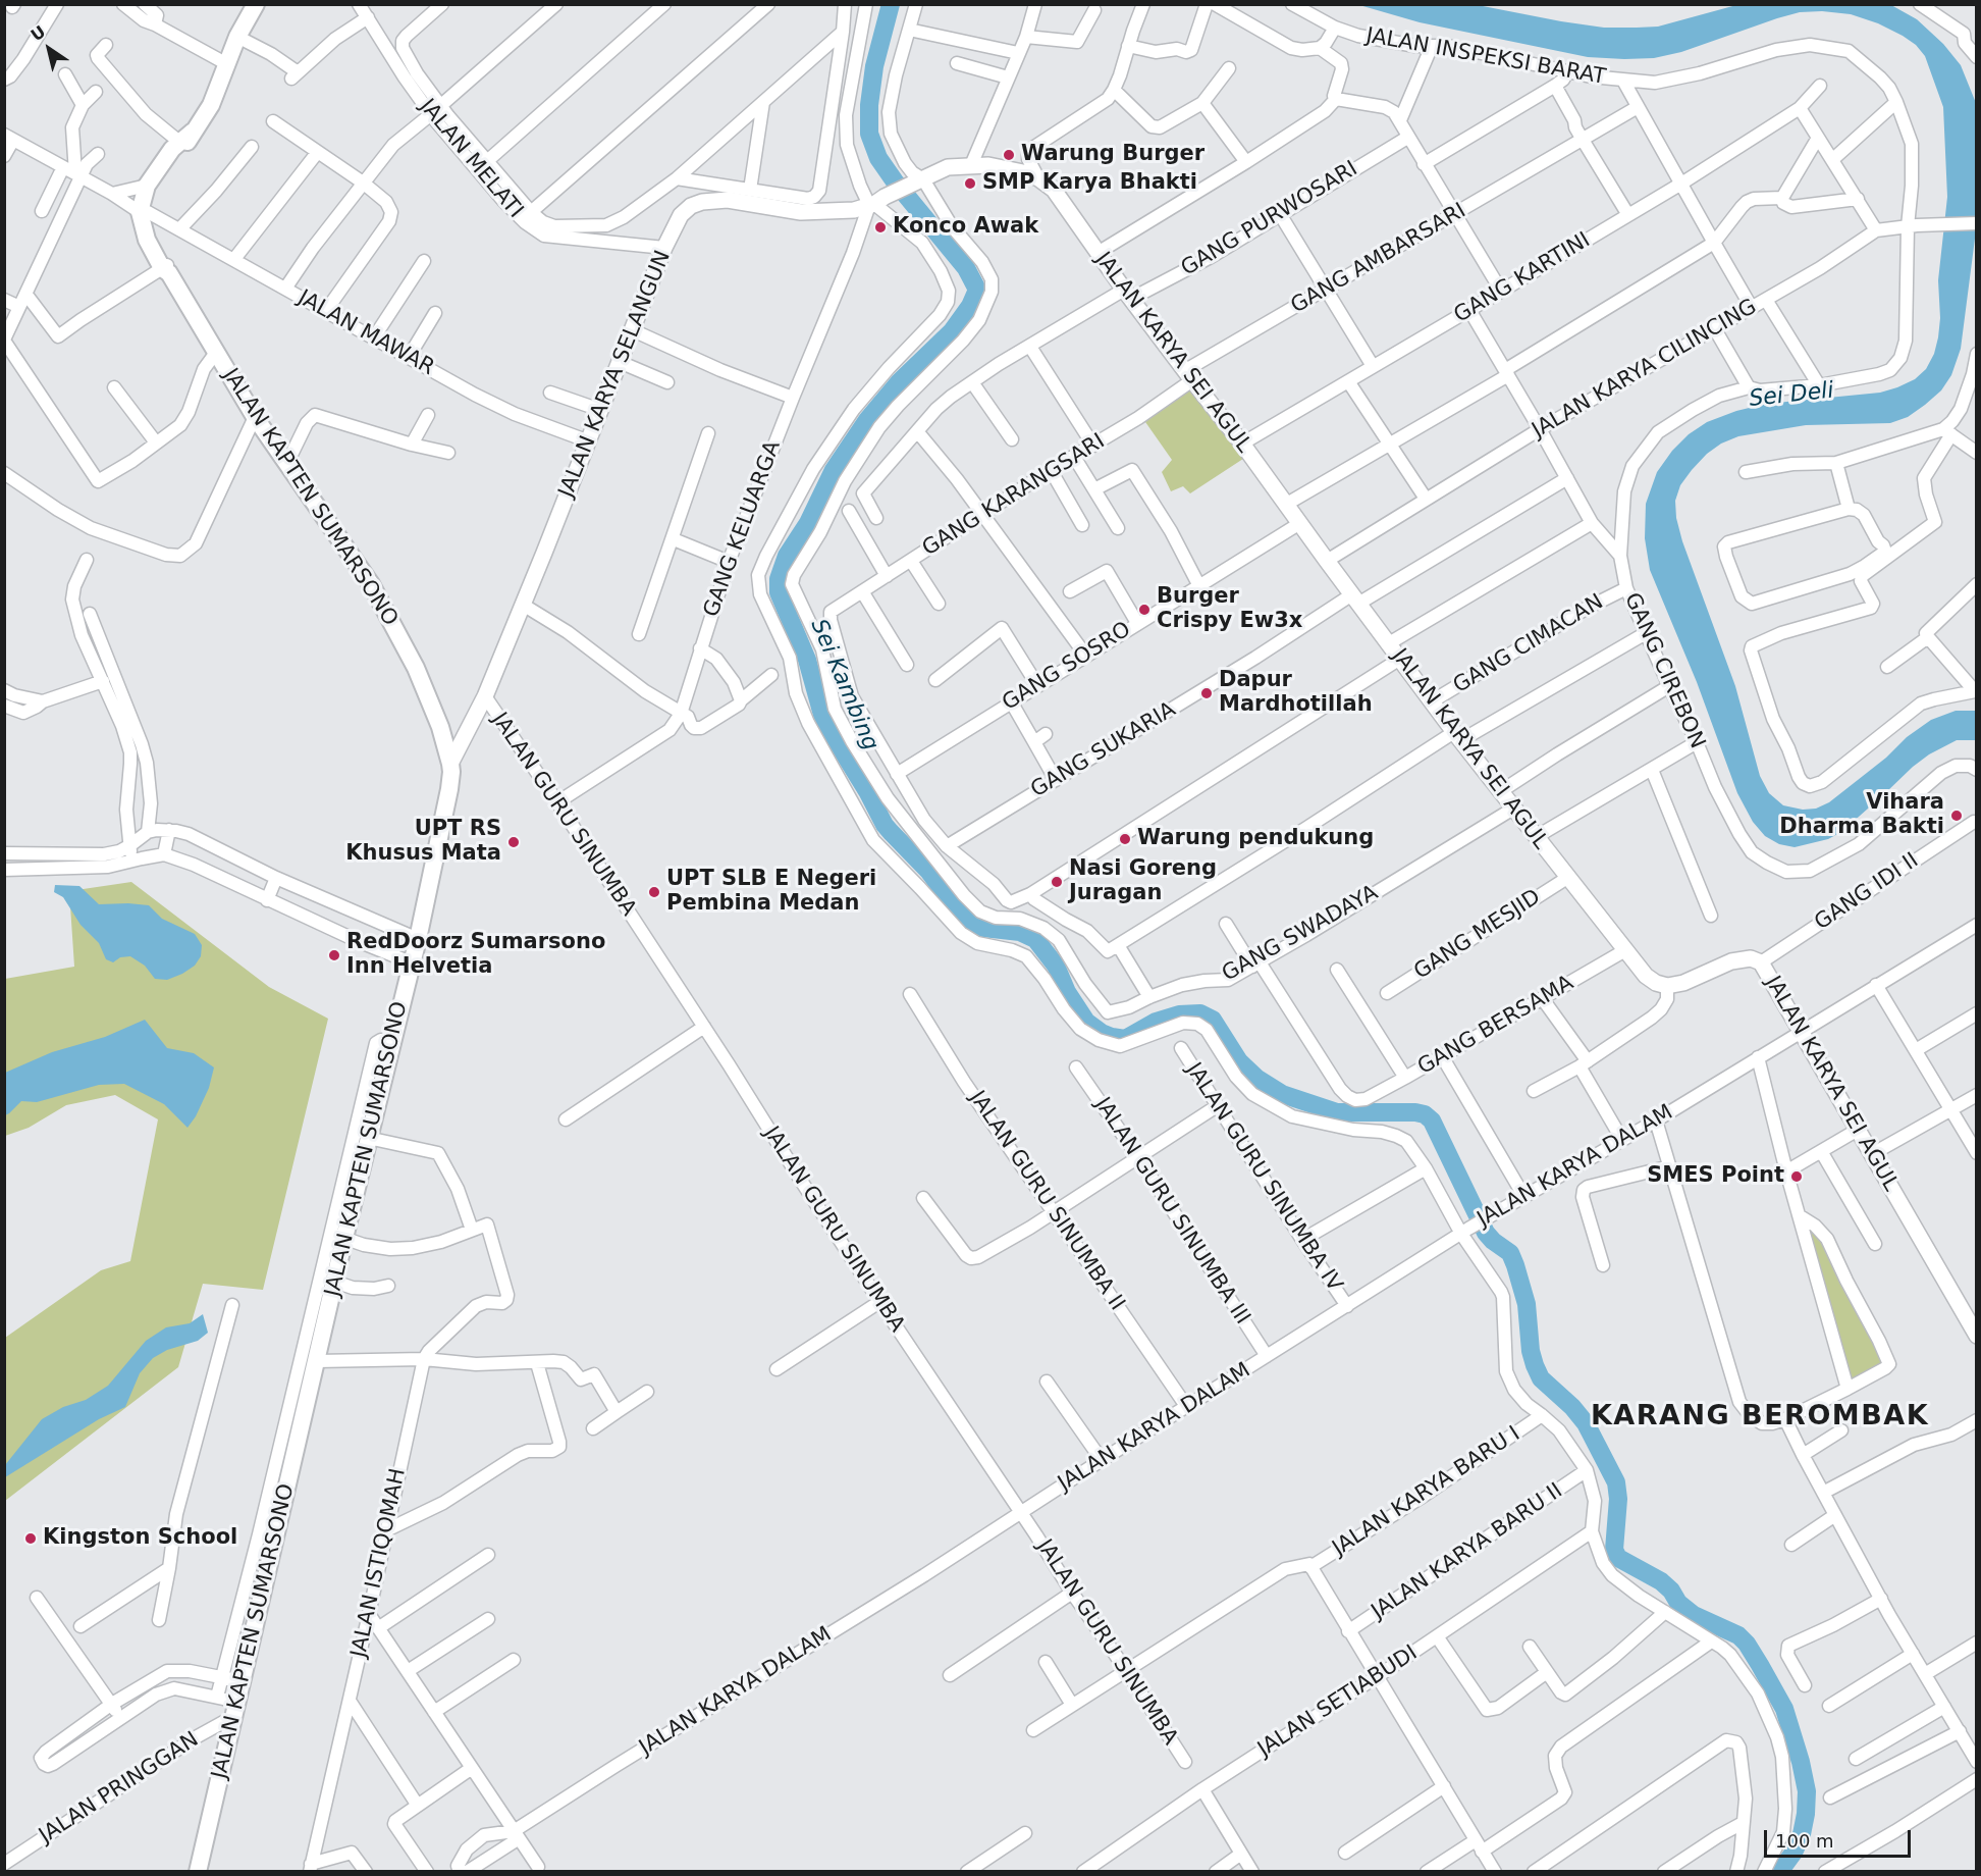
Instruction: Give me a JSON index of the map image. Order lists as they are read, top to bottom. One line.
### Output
{"streets":{"highway":["JALAN KAPTEN SUMARSONO"],"main road":["JALAN KARYA SEI AGUL","JALAN KARYA SELANGUN"],"street":["JALAN INSPEKSI BARAT","JALAN MELATI","GANG PURWOSARI","GANG AMBARSARI","GANG KARTINI","JALAN MAWAR","JALAN KARYA CILINCING","GANG KARANGSARI","GANG KELUARGA","GANG CIMACAN","GANG SOSRO","GANG CIREBON","GANG SUKARIA","JALAN GURU SINUMBA","GANG IDI II","GANG SWADAYA","GANG MESJID","GANG BERSAMA","JALAN KARYA DALAM","JALAN GURU SINUMBA IV","JALAN GURU SINUMBA II","JALAN GURU SINUMBA III","JALAN KARYA BARU I","JALAN KARYA BARU II","JALAN ISTIQOMAH","JALAN SETIABUDI","JALAN PRINGGAN"]},"crossings":[["JALAN INSPEKSI BARAT","JALAN KARYA CILINCING"],["JALAN INSPEKSI BARAT","GANG CIREBON"],["JALAN MELATI","JALAN KARYA SELANGUN"],["GANG PURWOSARI","JALAN KARYA SEI AGUL"],["GANG AMBARSARI","JALAN KARYA SEI AGUL"],["GANG AMBARSARI","GANG KARANGSARI"],["GANG KARTINI","JALAN KARYA SEI AGUL"],["JALAN MAWAR","JALAN KARYA SELANGUN"],["JALAN MAWAR","JALAN KAPTEN SUMARSONO"],["JALAN KARYA SEI AGUL","JALAN KARYA CILINCING"],["JALAN KARYA SEI AGUL","JALAN KARYA SELANGUN"],["JALAN KARYA SEI AGUL","GANG KARANGSARI"],["JALAN KARYA SEI AGUL","GANG CIMACAN"],["JALAN KARYA SEI AGUL","GANG SOSRO"],["JALAN KARYA SEI AGUL","GANG SUKARIA"],["JALAN KARYA SEI AGUL","GANG IDI II"],["JALAN KARYA SEI AGUL","GANG SWADAYA"],["JALAN KARYA SEI AGUL","GANG MESJID"],["JALAN KARYA SEI AGUL","GANG BERSAMA"],["JALAN KARYA SEI AGUL","JALAN KARYA DALAM"],["JALAN KARYA CILINCING","GANG CIREBON"],["JALAN KARYA SELANGUN","JALAN KAPTEN SUMARSONO"],["JALAN KARYA SELANGUN","GANG KELUARGA"],["JALAN KARYA SELANGUN","JALAN GURU SINUMBA"],["JALAN KARYA SELANGUN","GANG SWADAYA"],["GANG KARANGSARI","GANG SOSRO"],["JALAN KAPTEN SUMARSONO","JALAN PRINGGAN"],["GANG KELUARGA","JALAN GURU SINUMBA"],["GANG CIMACAN","GANG CIREBON"],["JALAN GURU SINUMBA","JALAN KARYA DALAM"],["GANG SWADAYA","GANG BERSAMA"],["JALAN KARYA DALAM","JALAN GURU SINUMBA IV"],["JALAN KARYA DALAM","JALAN GURU SINUMBA II"],["JALAN KARYA DALAM","JALAN GURU SINUMBA III"]],"districts":["KARANG BEROMBAK"],"water":["Sei Deli","Sei Kambing"],"places":["Warung Burger","SMP Karya Bhakti","Konco Awak","Burger Crispy Ew3x","Dapur Mardhotillah","Vihara Dharma Bakti","Warung pendukung","UPT RS Khusus Mata","Nasi Goreng Juragan","UPT SLB E Negeri Pembina Medan","RedDoorz Sumarsono Inn Helvetia","SMES Point","Kingston School"],"scale_bar":"100 m","north":"top left"}
